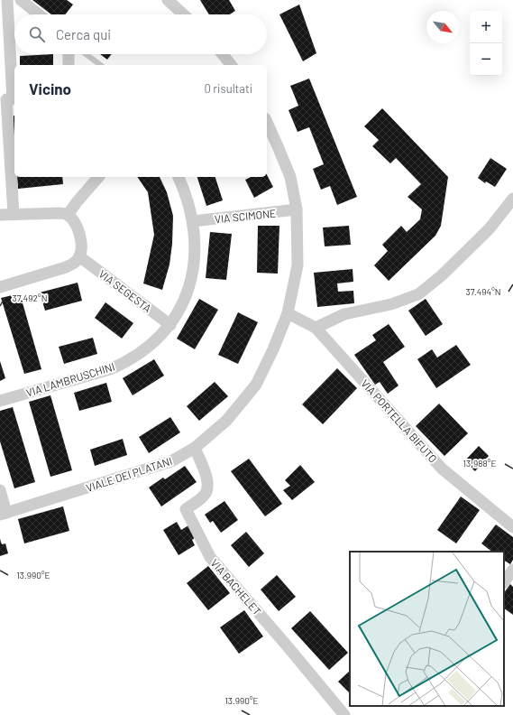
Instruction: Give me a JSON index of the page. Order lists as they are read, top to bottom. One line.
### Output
{"streets":{"street":["VIA SCIMONE","VIA SEGESTA","VIA LAMBRUSCHINI","VIA PORTELLA BIFUTO","VIALE DEI PLATANI","VIA BACHELET"]},"crossings":[["VIA SCIMONE","VIA LAMBRUSCHINI"],["VIA SCIMONE","VIALE DEI PLATANI"],["VIA SEGESTA","VIA LAMBRUSCHINI"],["VIA PORTELLA BIFUTO","VIALE DEI PLATANI"],["VIALE DEI PLATANI","VIA BACHELET"]],"north":"bottom right","page":{"map_buttons":["+","−"],"search":"Cerca qui","heading":["Vicino","0 risultati"]},"coordinates":["37.494°N","37.492°N","13.988°E","13.990°E"]}
